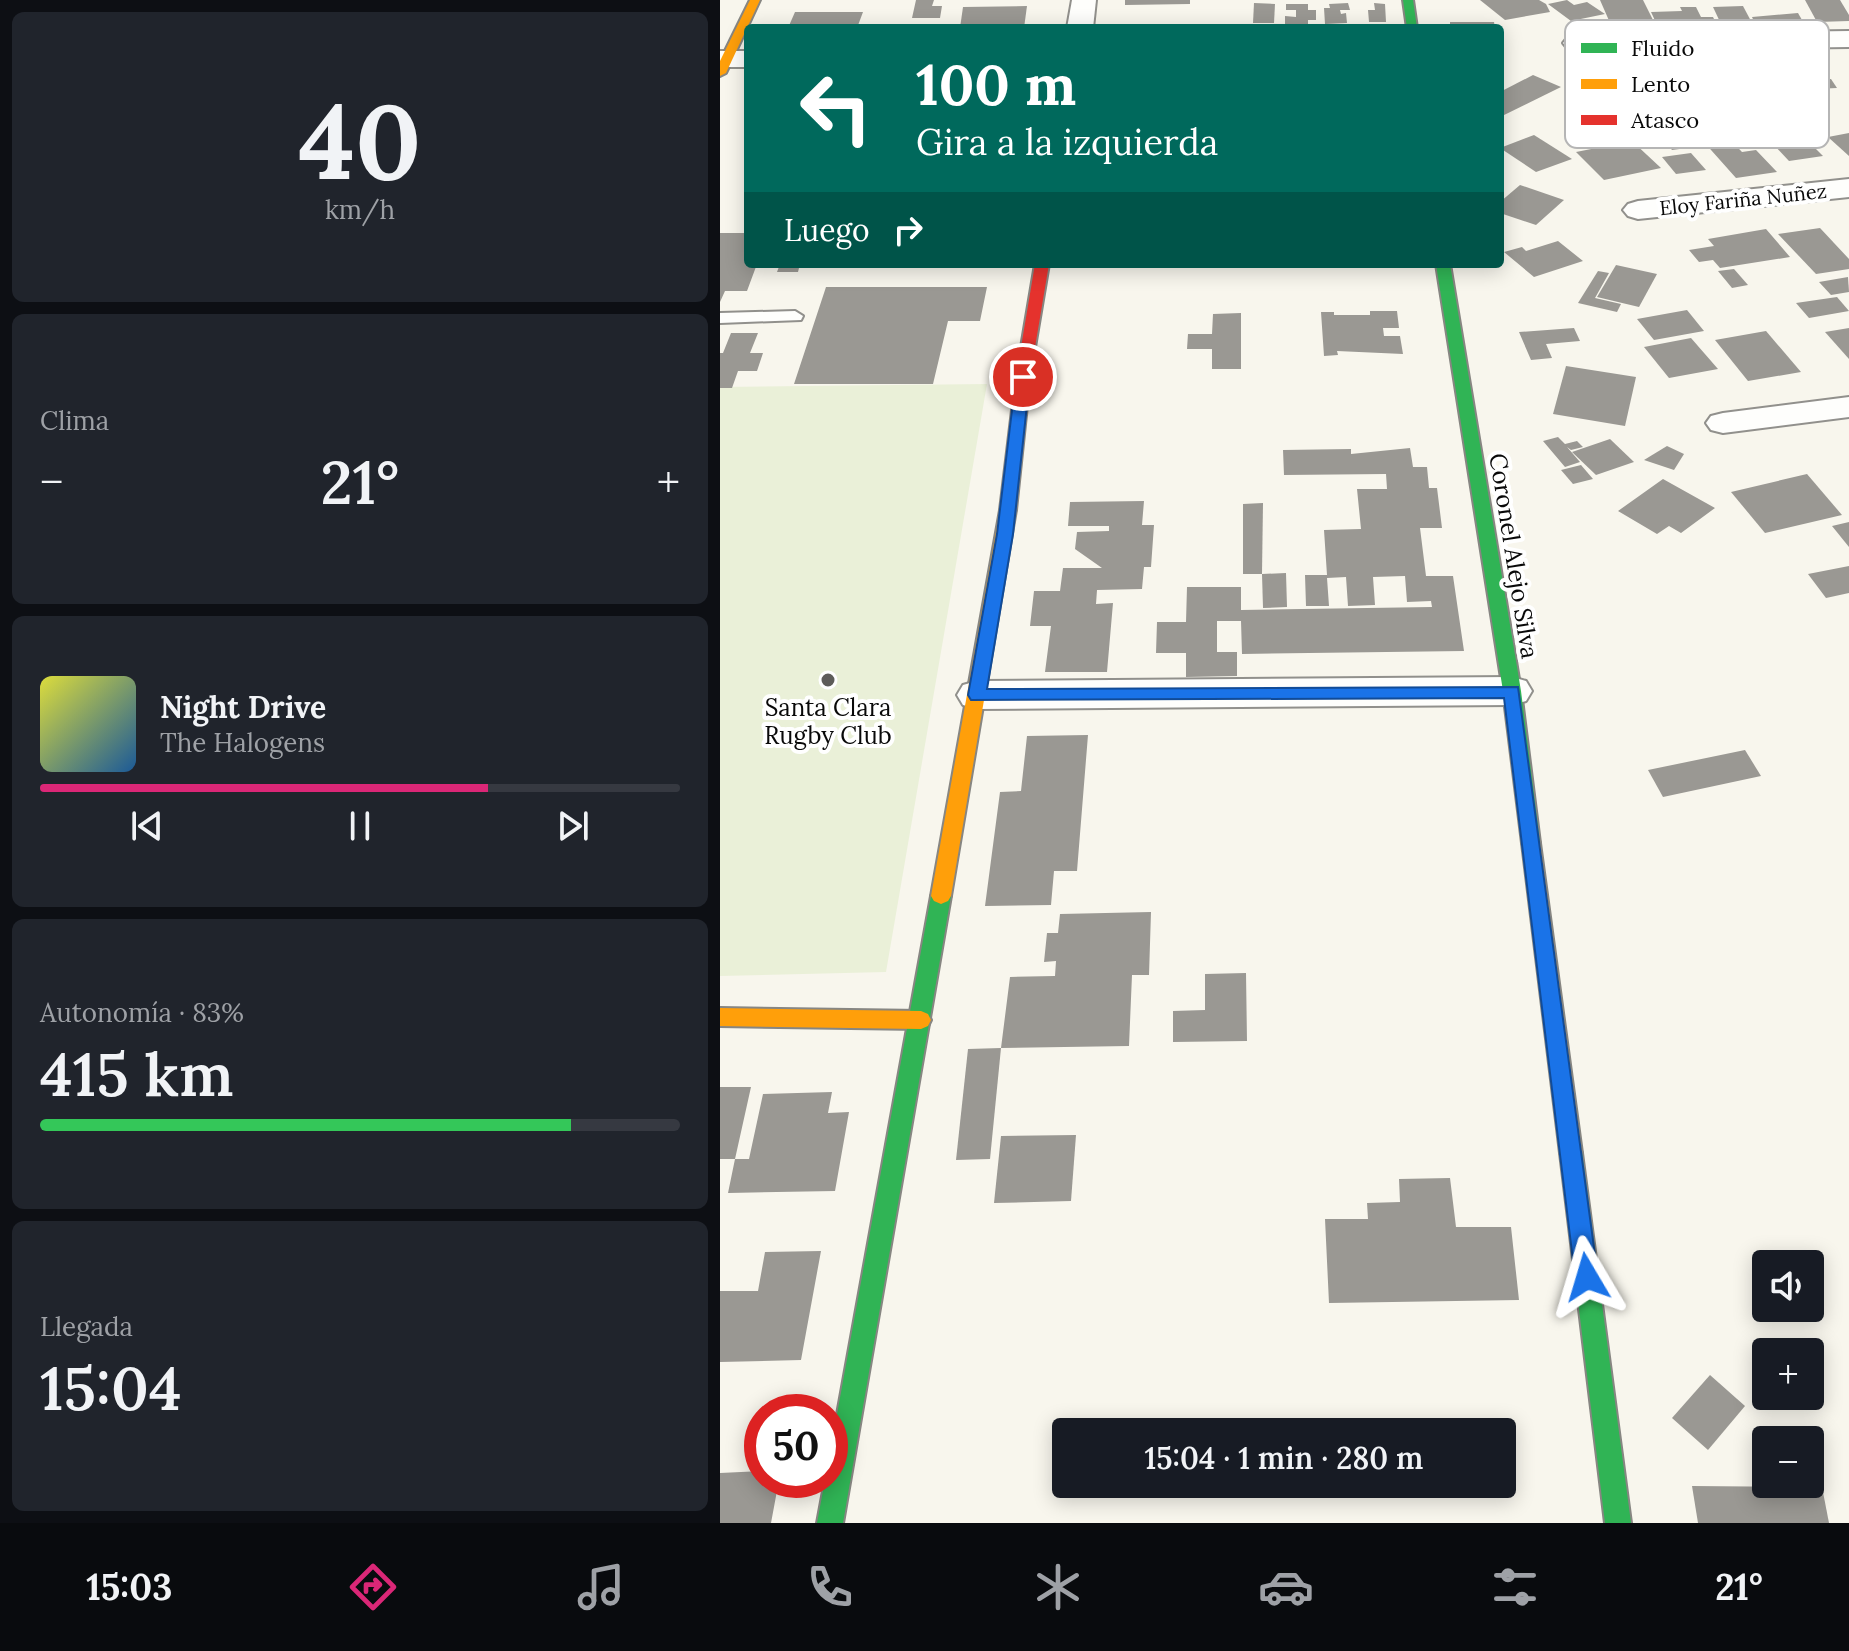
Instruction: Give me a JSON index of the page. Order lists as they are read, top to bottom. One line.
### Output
{"streets":{"street":["Eloy Fariña Nuñez","Coronel Alejo Silva"]},"places":["Santa Clara Rugby Club"],"legend":["Fluido","Lento","Atasco"],"page":{"tile":[["40","km/h"],"Clima",["Autonomía · 83%","415 km"],["Llegada","15:04"]],"turn":["100 m","Gira a la izquierda"],"then":"Luego","heat":["−","21°","+"],"song":["Night Drive","The Halogens"],"map_buttons":["+","−"],"limit":"50","trip":"15:04 · 1 min · 280 m","tabs":["15:03","21°"]}}
